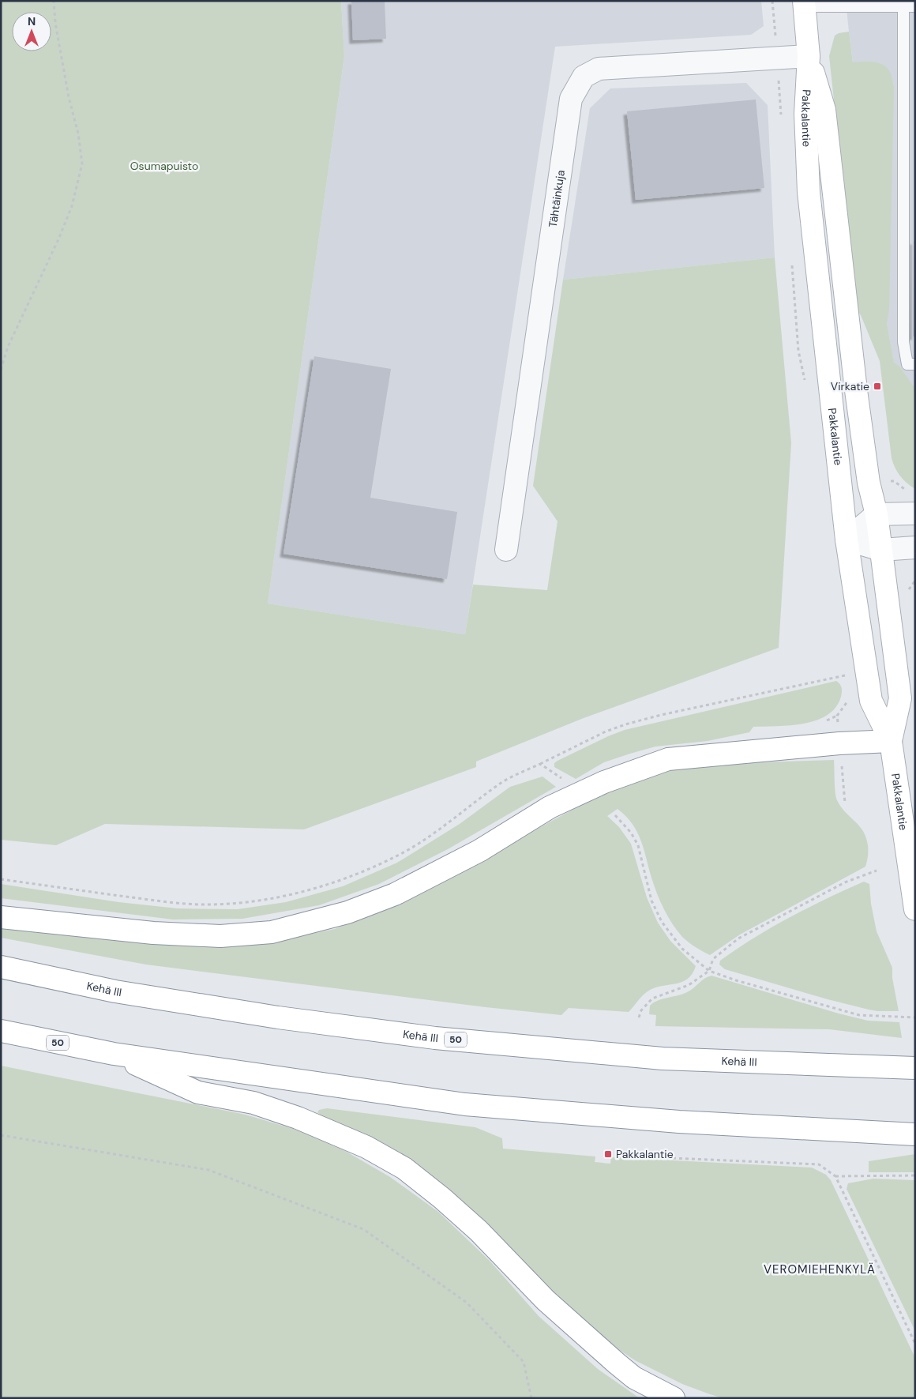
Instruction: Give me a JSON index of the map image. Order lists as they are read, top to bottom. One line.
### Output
{"streets":{"main road":["Pakkalantie","Kehä III","50"],"street":["Tähtäinkuja"]},"crossings":[["Pakkalantie","Tähtäinkuja"]],"districts":["VEROMIEHENKYLÄ"],"parks":["Osumapuisto"],"places":{"transit":["Virkatie","Pakkalantie"]},"north":"top"}
